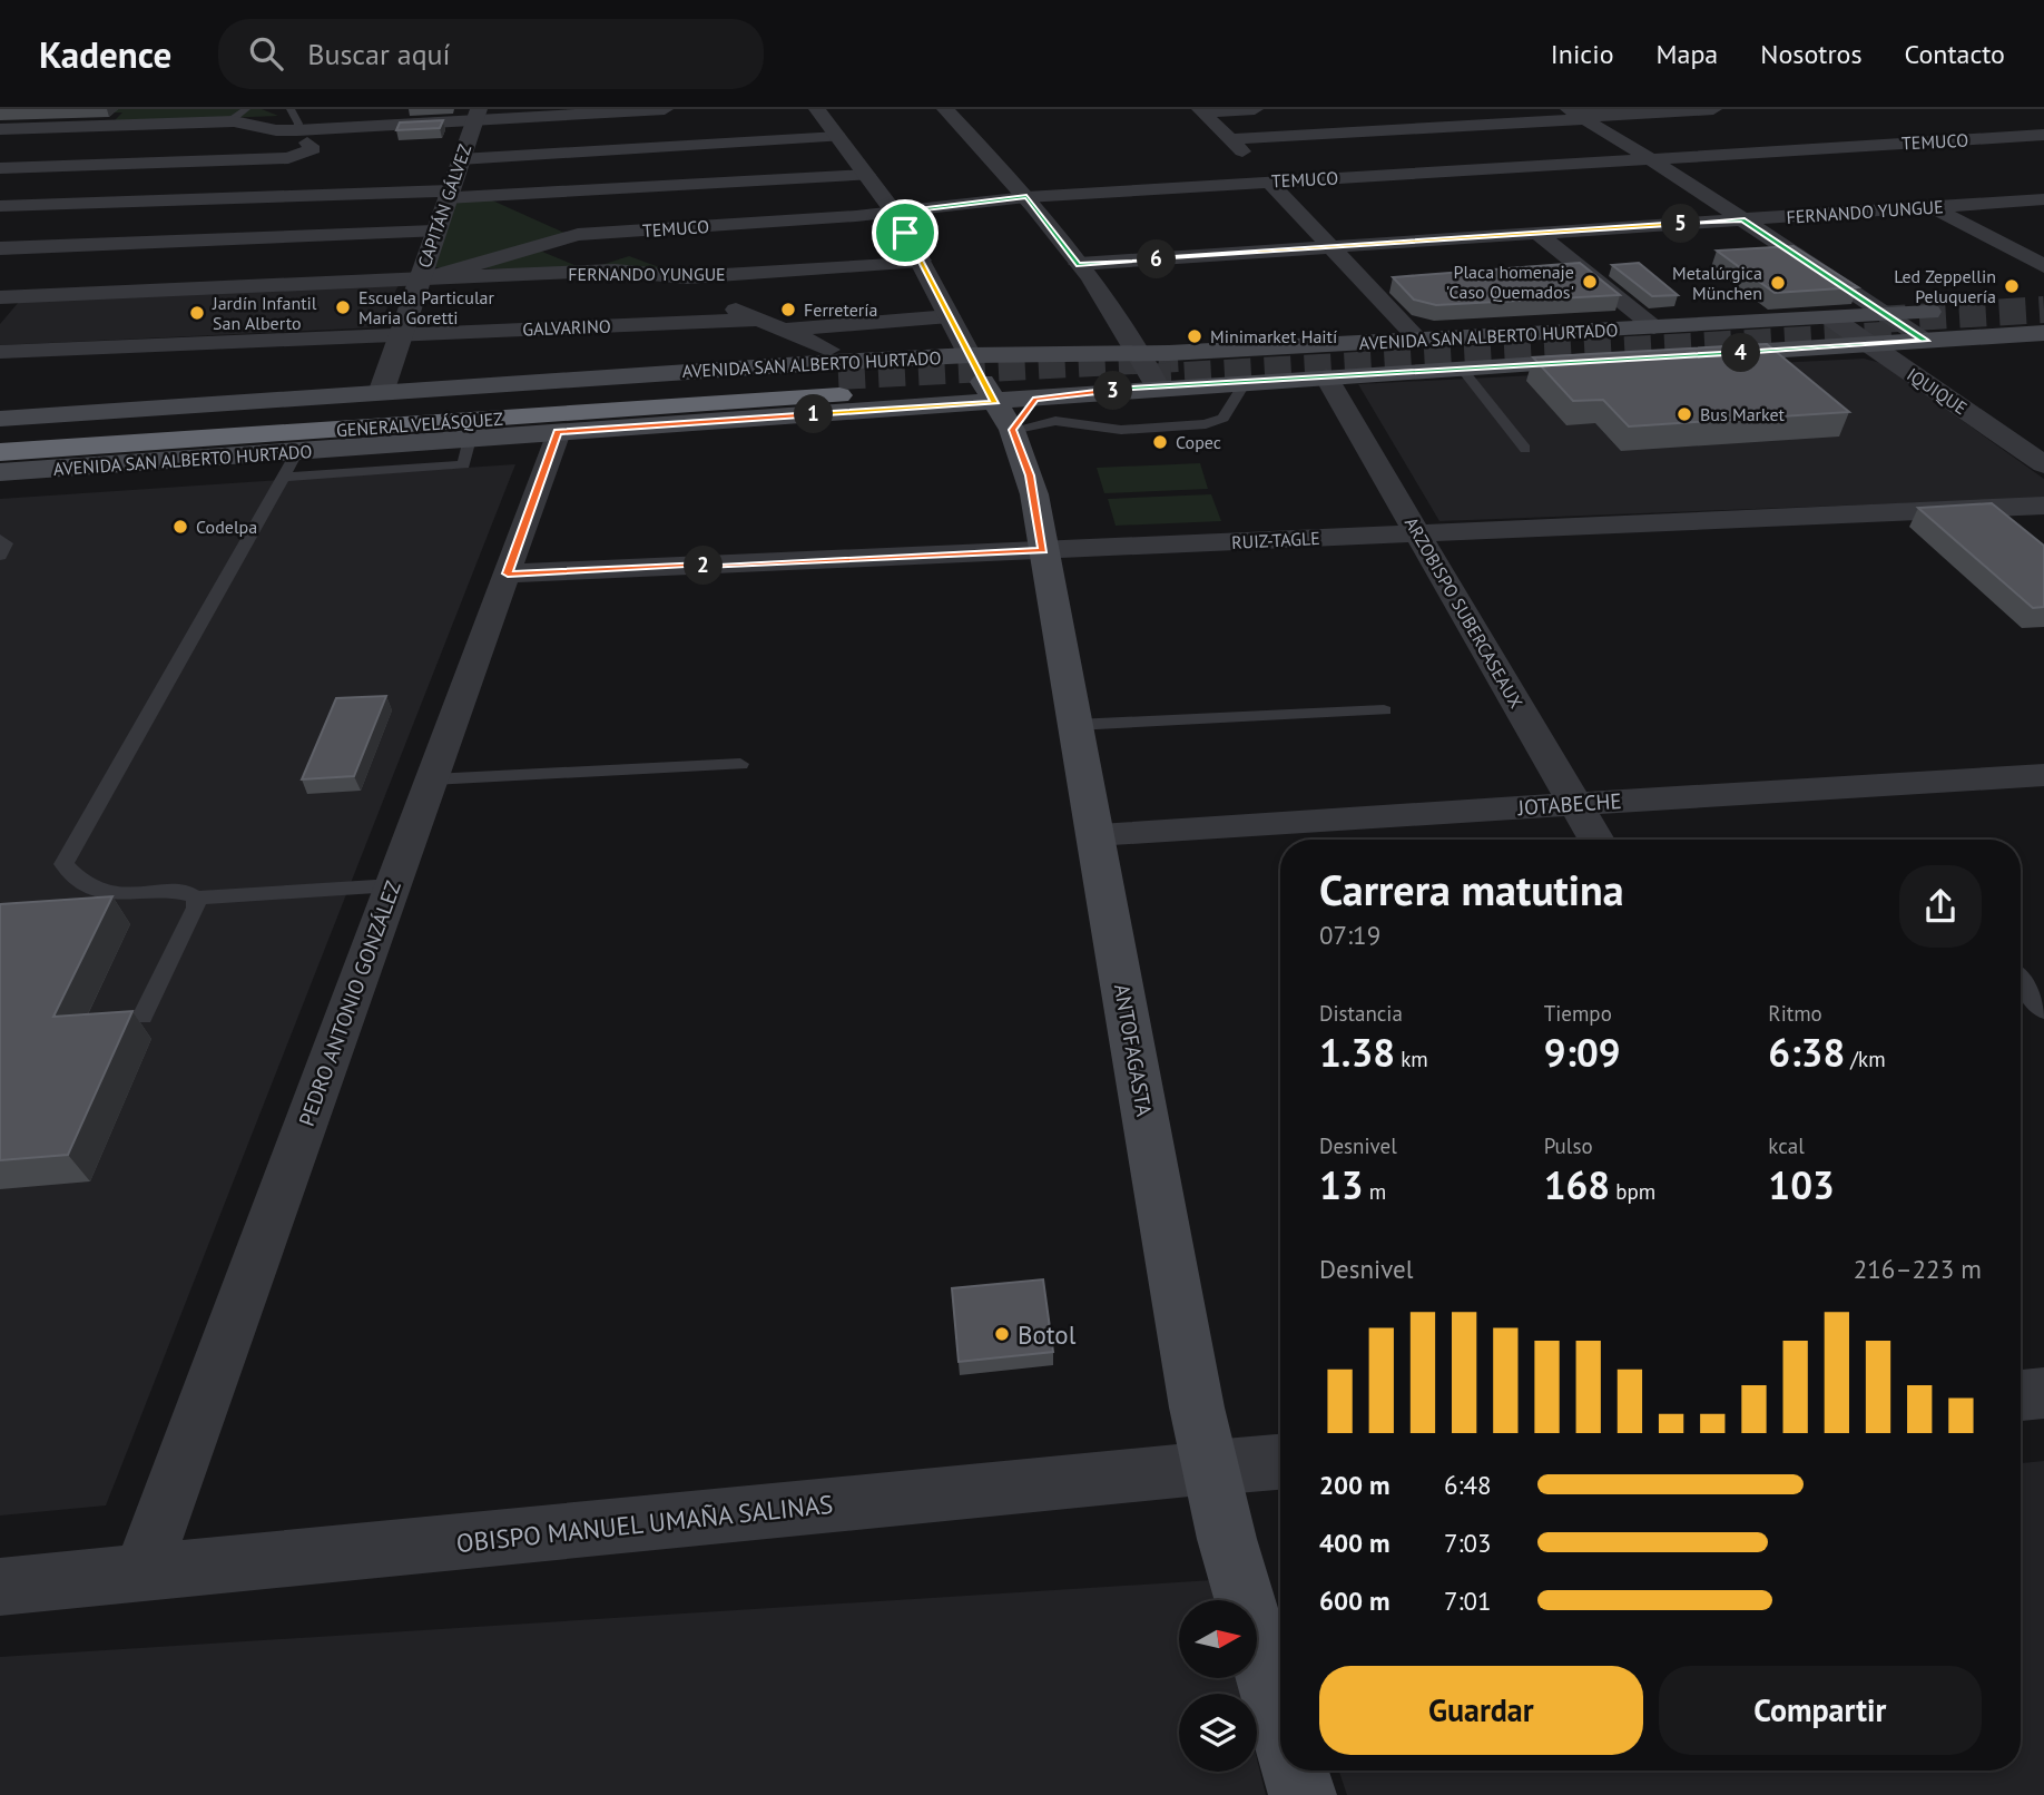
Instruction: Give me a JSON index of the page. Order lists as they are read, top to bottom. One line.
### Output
{"streets":{"highway":["GENERAL VELÁSQUEZ"],"main road":["AVENIDA SAN ALBERTO HURTADO","ANTOFAGASTA"],"street":["TEMUCO","CAPITÁN GÁLVEZ","FERNANDO YUNGUE","GALVARINO","IQUIQUE","RUIZ-TAGLE","ARZOBISPO SUBERCASEAUX","JOTABECHE","PEDRO ANTONIO GONZÁLEZ","OBISPO MANUEL UMAÑA SALINAS"]},"crossings":[["TEMUCO","FERNANDO YUNGUE"],["CAPITÁN GÁLVEZ","FERNANDO YUNGUE"],["CAPITÁN GÁLVEZ","GALVARINO"],["CAPITÁN GÁLVEZ","AVENIDA SAN ALBERTO HURTADO"],["AVENIDA SAN ALBERTO HURTADO","IQUIQUE"],["AVENIDA SAN ALBERTO HURTADO","ARZOBISPO SUBERCASEAUX"],["AVENIDA SAN ALBERTO HURTADO","PEDRO ANTONIO GONZÁLEZ"],["AVENIDA SAN ALBERTO HURTADO","ANTOFAGASTA"],["RUIZ-TAGLE","ARZOBISPO SUBERCASEAUX"],["RUIZ-TAGLE","PEDRO ANTONIO GONZÁLEZ"],["RUIZ-TAGLE","ANTOFAGASTA"],["ARZOBISPO SUBERCASEAUX","JOTABECHE"],["JOTABECHE","ANTOFAGASTA"],["PEDRO ANTONIO GONZÁLEZ","OBISPO MANUEL UMAÑA SALINAS"],["ANTOFAGASTA","OBISPO MANUEL UMAÑA SALINAS"]],"places":["Placa homenaje 'Caso Quemados'","Metalúrgica München","Led Zeppellin Peluquería","Escuela Particular Maria Goretti","Ferretería","Jardín Infantil San Alberto","Minimarket Haití","Bus Market","Copec","Codelpa","Botol"],"north":"right","page":{"header":"Kadence","search":"Buscar aquí","nav":["Inicio","Mapa","Nosotros","Contacto"],"pins":["5","6","4","3","1","2"],"heading":["Carrera matutina","07:19"],"stats":[["Distancia","1.38 km"],["Tiempo","9:09"],["Ritmo","6:38 /km"],["Desnivel","13 m"],["Pulso","168 bpm"],["kcal","103"]],"chart":["Desnivel","216–223 m"],"list":[{"name":"200 m","note":"6:48"},{"name":"400 m","note":"7:03"},{"name":"600 m","note":"7:01"}],"buttons":["Guardar","Compartir"]}}
